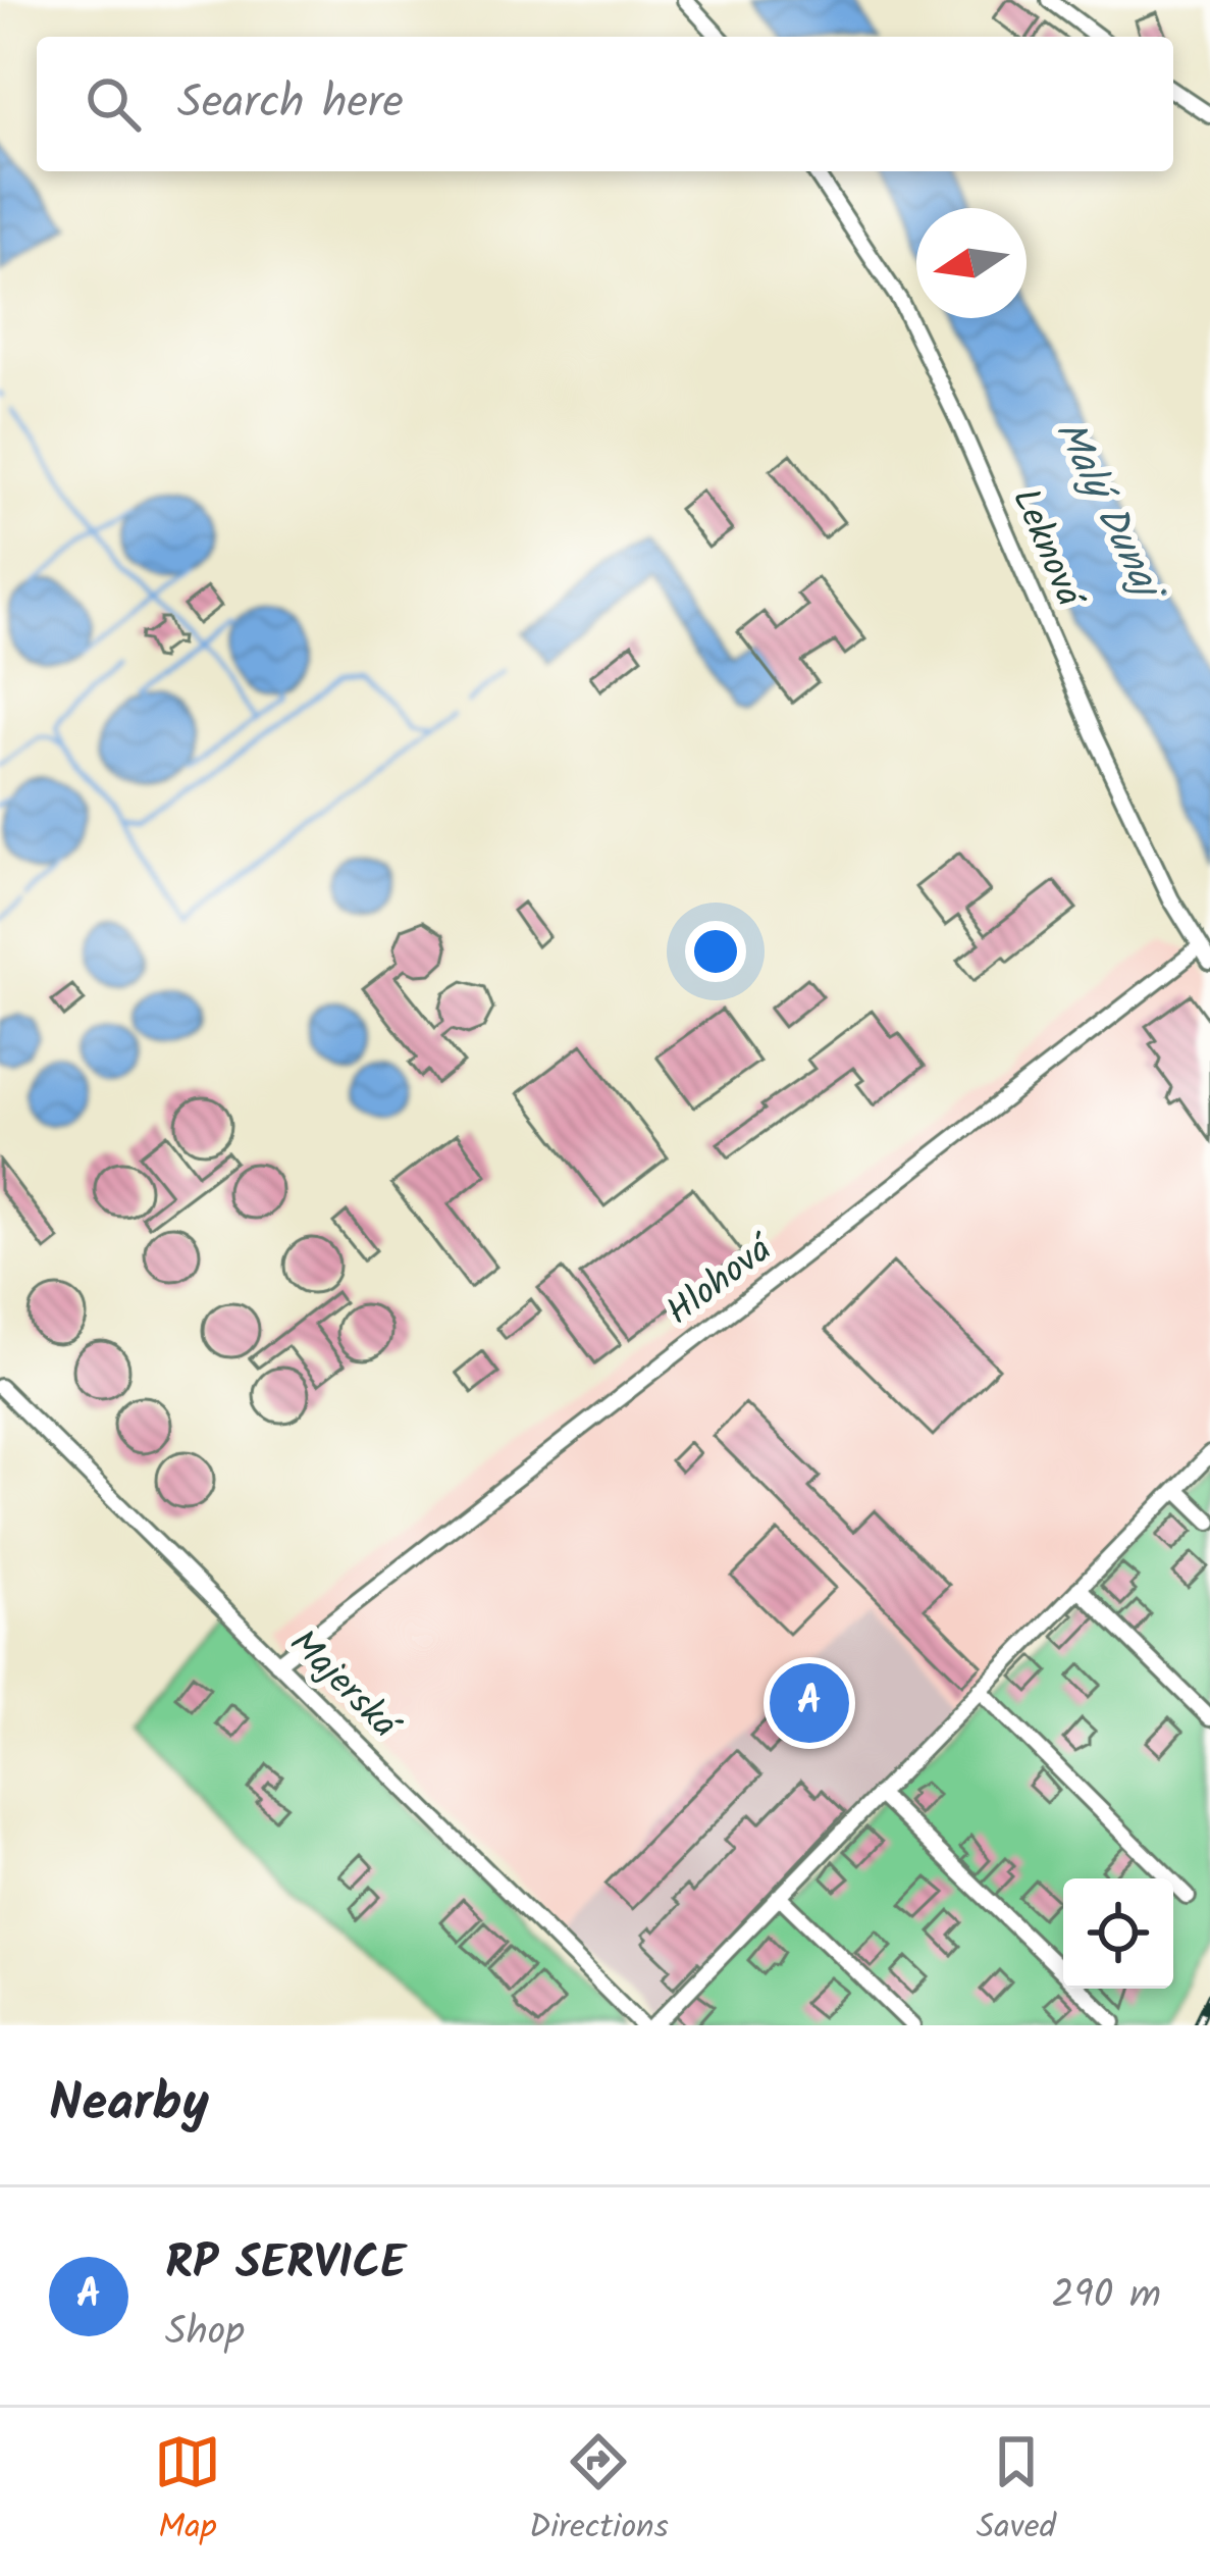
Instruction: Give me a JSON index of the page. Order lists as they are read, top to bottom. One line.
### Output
{"streets":{"street":["Leknová","Hlohová","Majerská"]},"crossings":[["Leknová","Hlohová"],["Hlohová","Majerská"]],"water":["Malý Dunaj"],"north":"left","page":{"search":"Search here","pins":"A","heading":"Nearby","list":[{"mark":"A","name":"RP SERVICE","note":"Shop","value":"290 m"}],"nav":["Map","Directions","Saved"]}}
